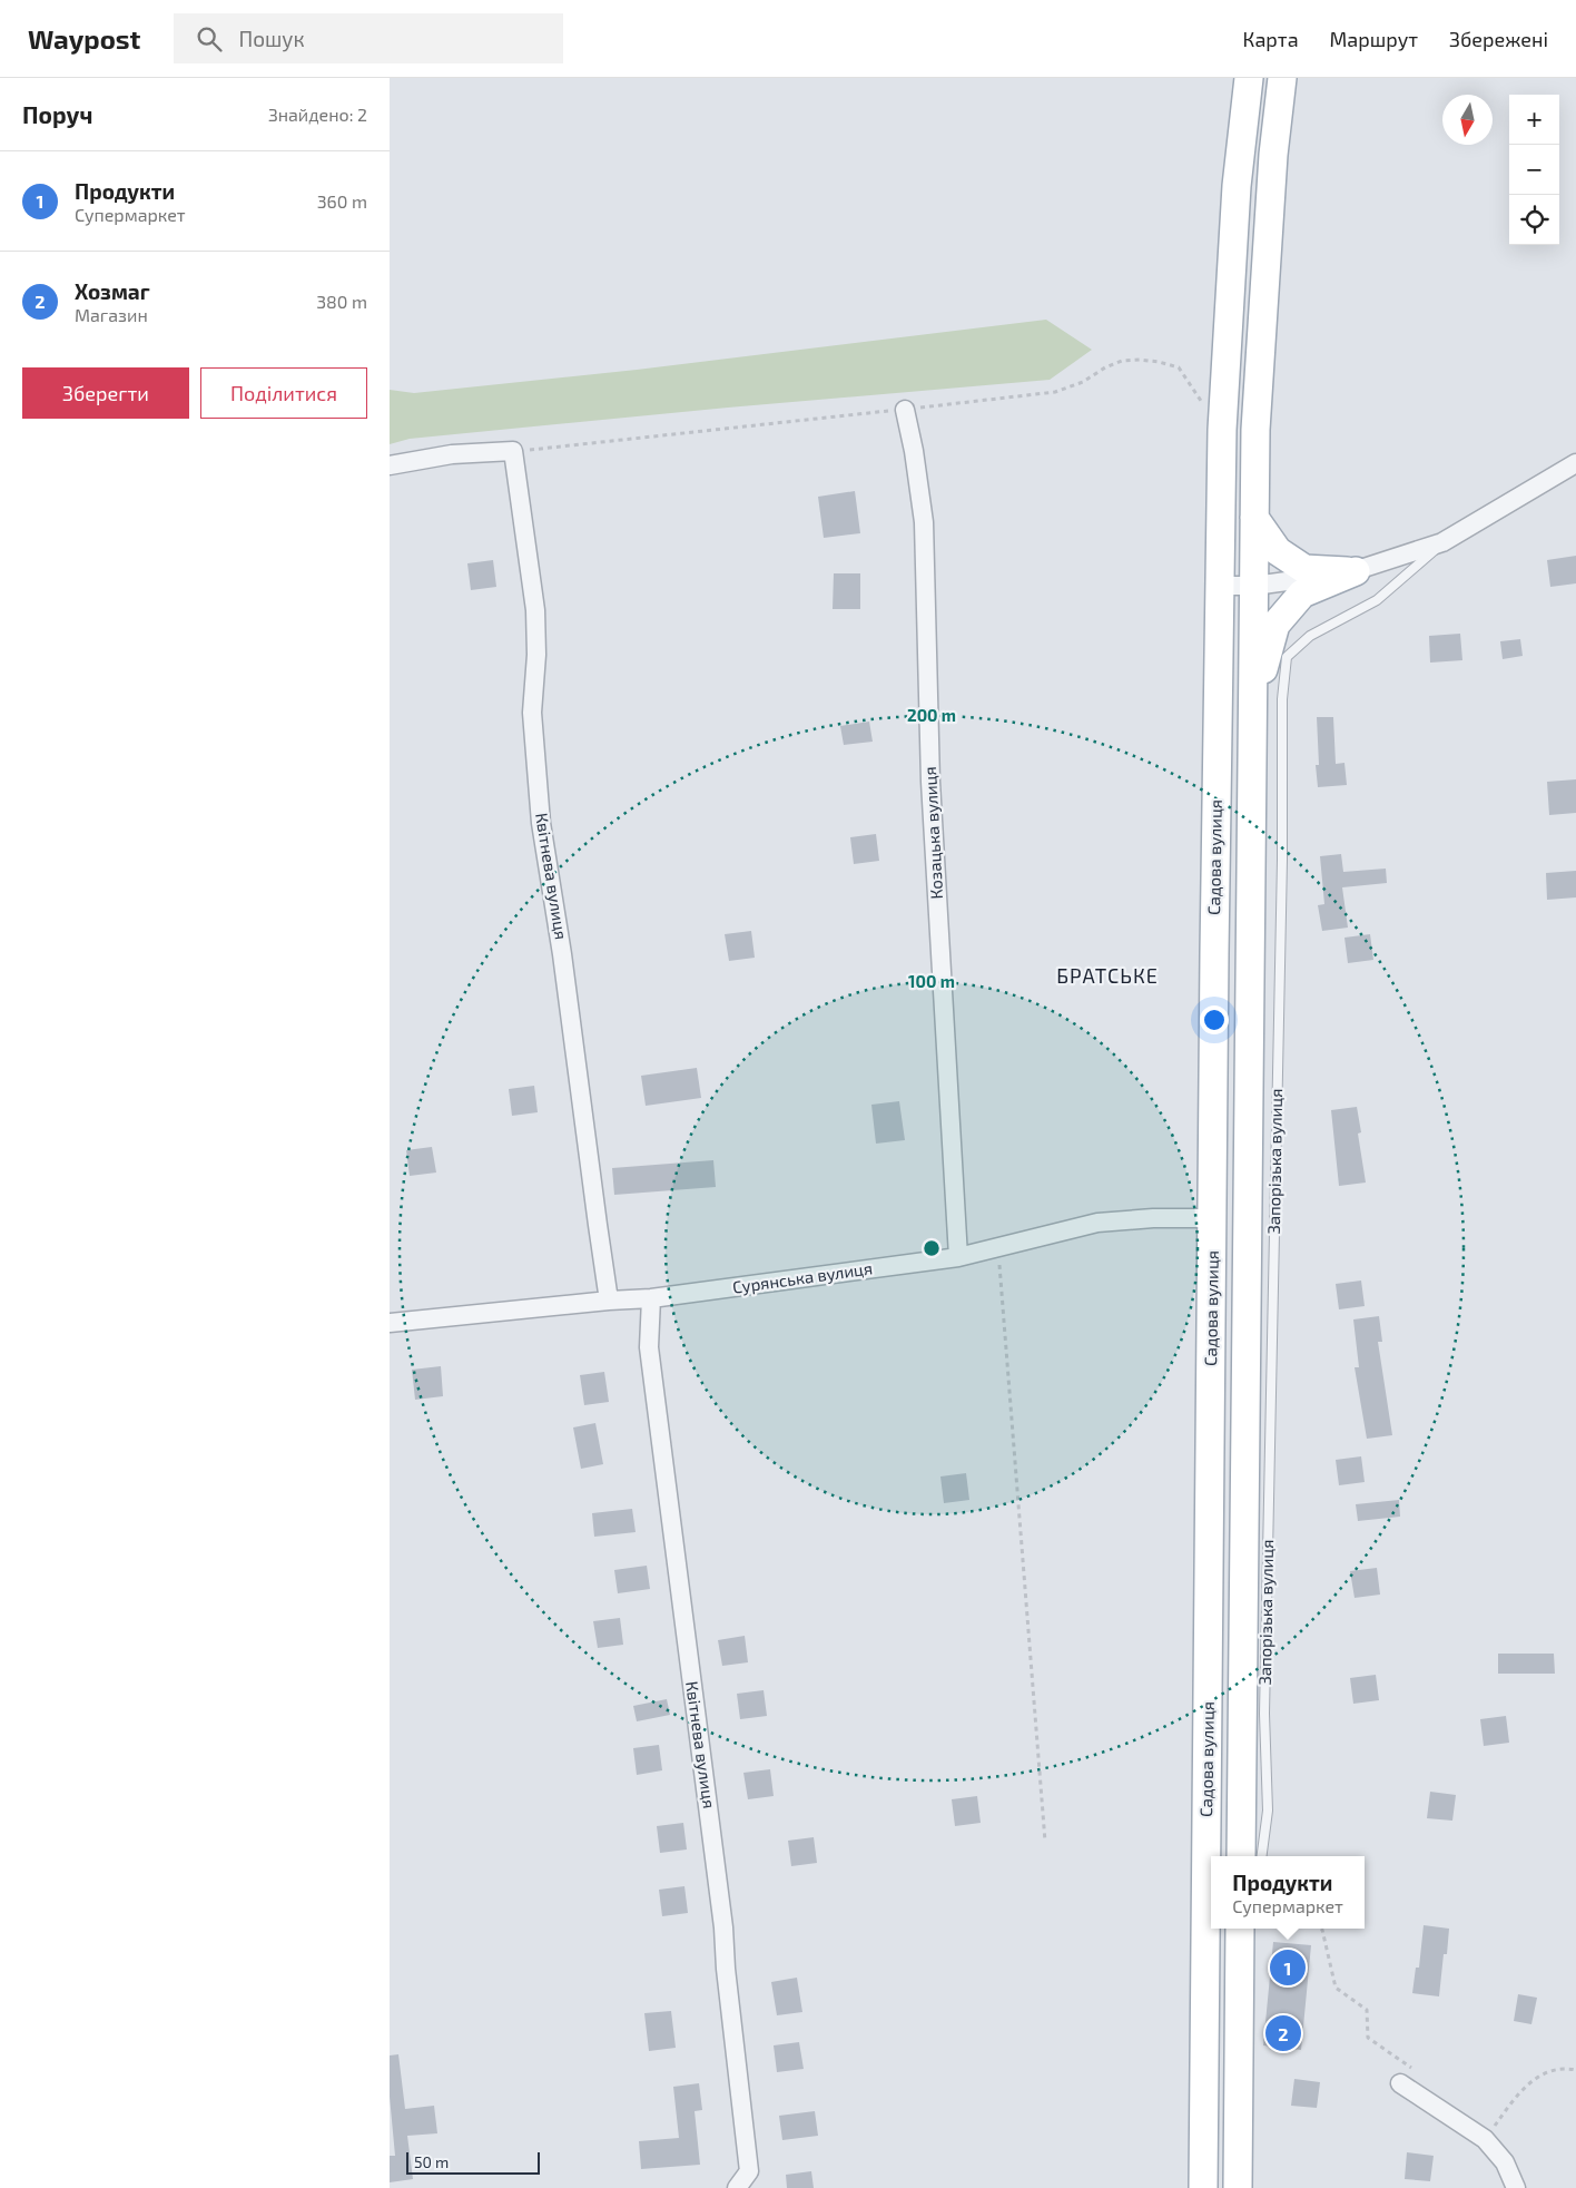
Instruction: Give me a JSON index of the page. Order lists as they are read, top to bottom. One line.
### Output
{"streets":{"main road":["Садова вулиця"],"street":["Козацька вулиця","Квітнева вулиця","Сурянська вулиця"],"lane":["Запорізька вулиця"]},"crossings":[["Козацька вулиця","Сурянська вулиця"],["Садова вулиця","Сурянська вулиця"],["Квітнева вулиця","Сурянська вулиця"]],"districts":["БРАТСЬКЕ"],"scale_bar":"50 m","north":"bottom","page":{"header":"Waypost","search":"Пошук","nav":["Карта","Маршрут","Збережені"],"heading":["Поруч","Знайдено: 2"],"map_buttons":["+","−"],"list":[{"mark":"1","name":"Продукти","note":"Супермаркет","value":"360 m"},{"mark":"2","name":"Хозмаг","note":"Магазин","value":"380 m"}],"buttons":["Зберегти","Поділитися"],"popup":["Продукти","Супермаркет"],"pins":["1","2"],"scale":"50 m"},"rings":["200 m","100 m"]}
